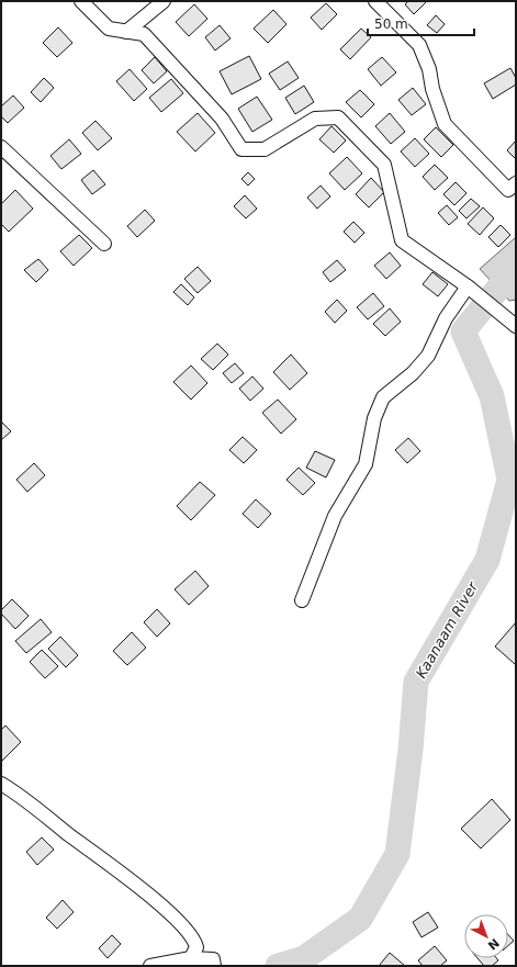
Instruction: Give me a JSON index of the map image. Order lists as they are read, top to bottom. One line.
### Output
{"water":["Kaanaam River"],"scale_bar":"50 m","north":"bottom right"}
